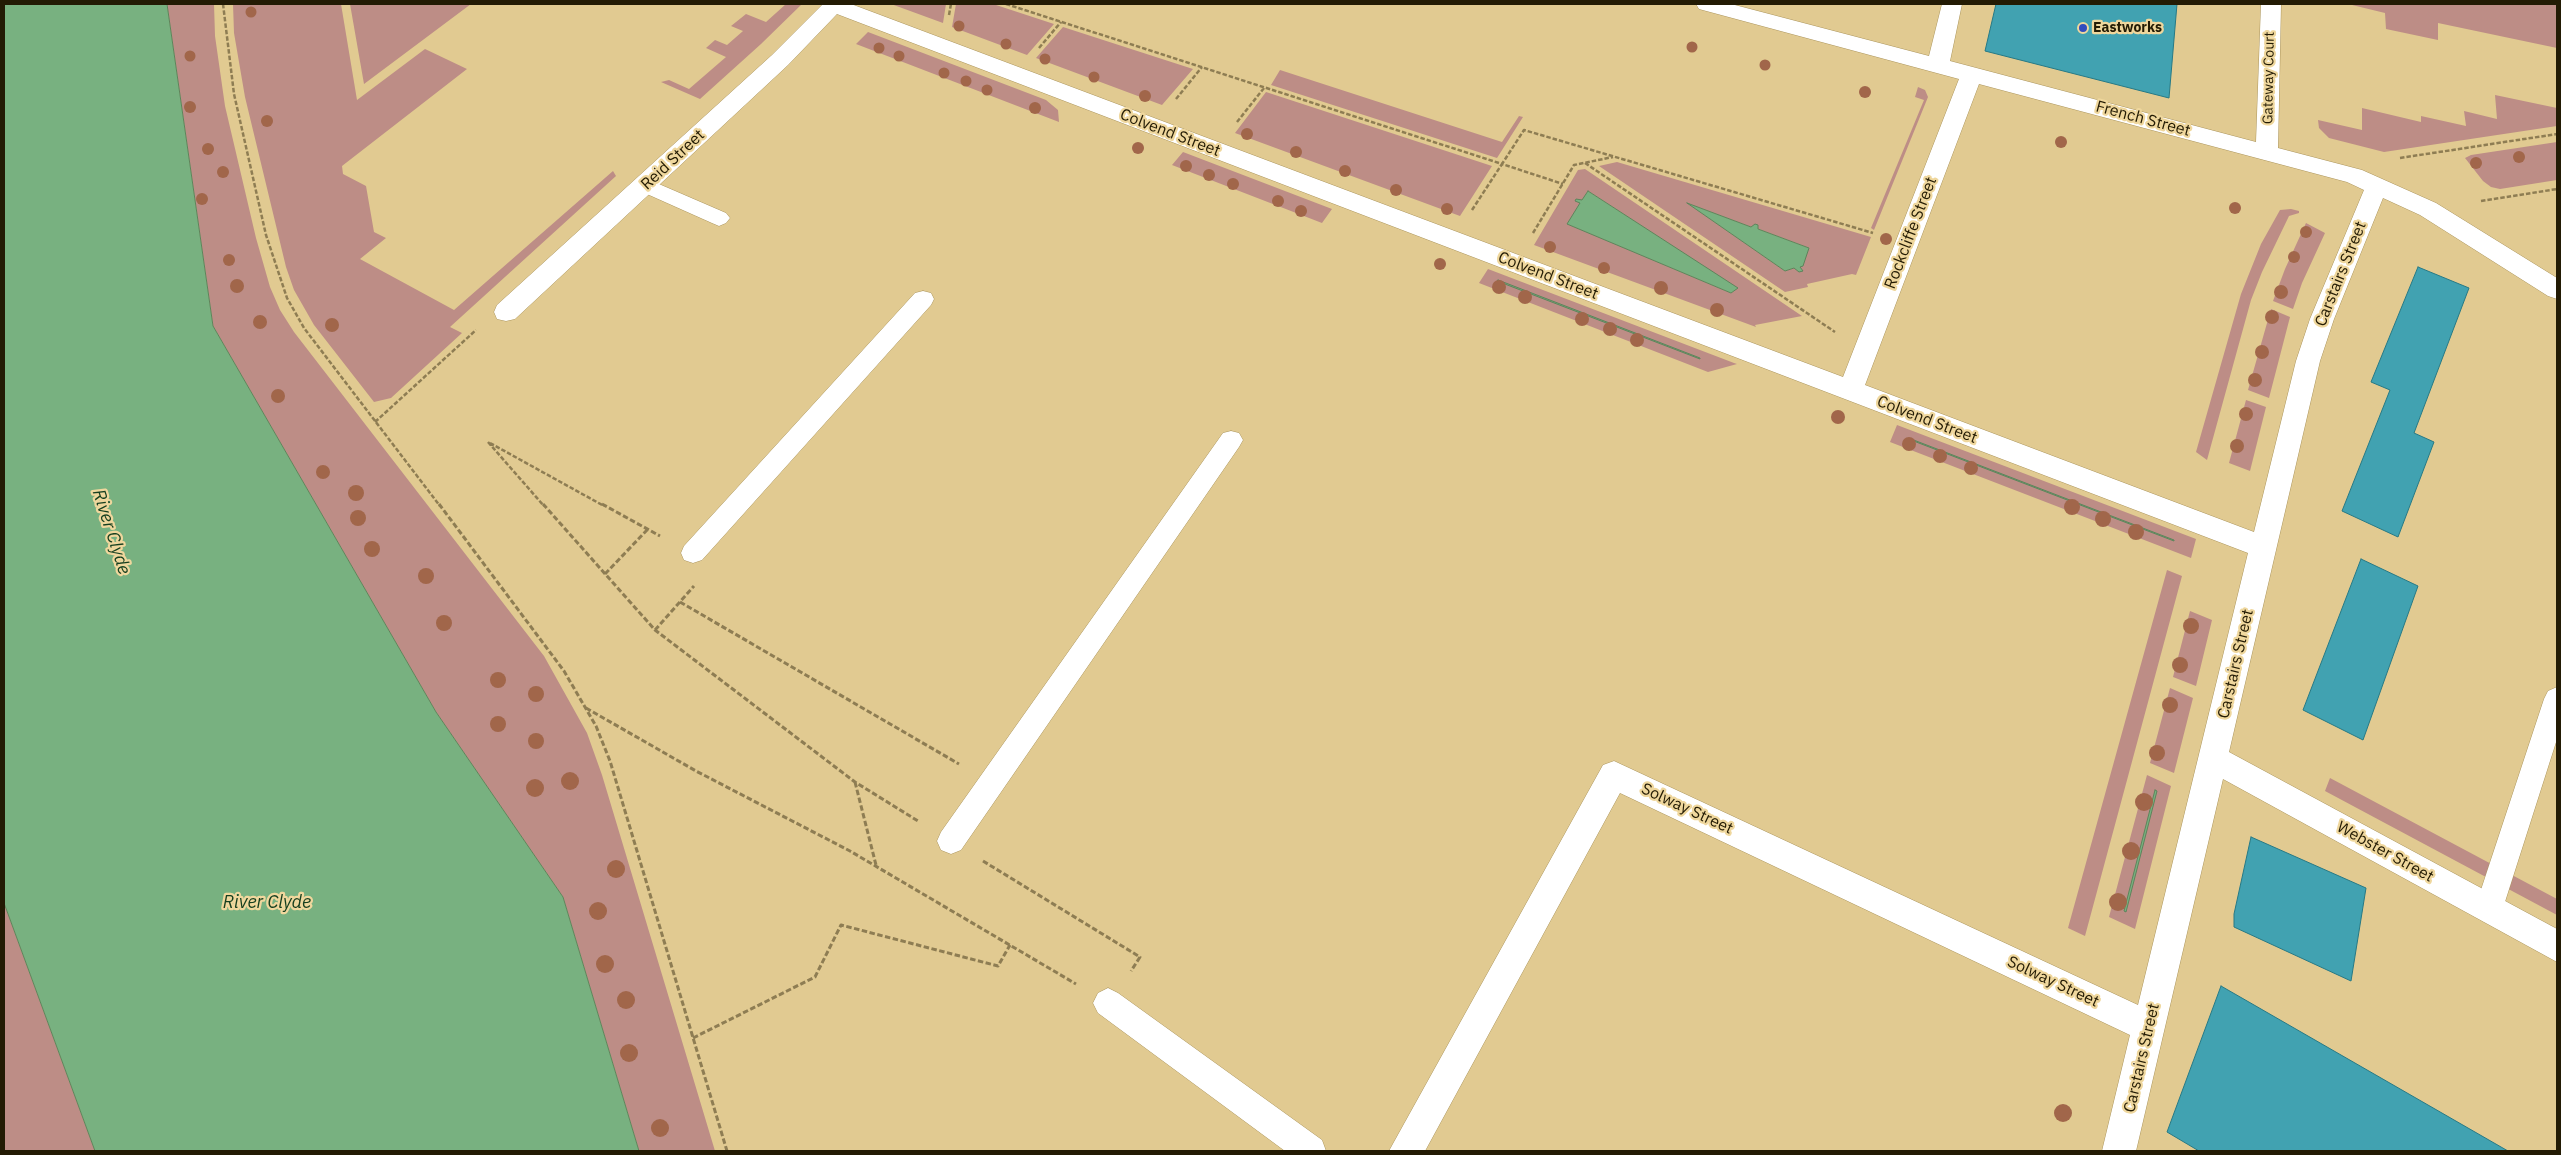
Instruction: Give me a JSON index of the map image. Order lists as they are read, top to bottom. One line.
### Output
{"streets":{"street":["Gateway Court","French Street","Colvend Street","Reid Street","Rockcliffe Street","Carstairs Street","Solway Street","Webster Street"]},"crossings":[["Gateway Court","French Street"],["French Street","Rockcliffe Street"],["French Street","Carstairs Street"],["Colvend Street","Reid Street"],["Colvend Street","Rockcliffe Street"],["Colvend Street","Carstairs Street"],["Carstairs Street","Solway Street"],["Carstairs Street","Webster Street"]],"water":["River Clyde"],"places":["Eastworks"]}
